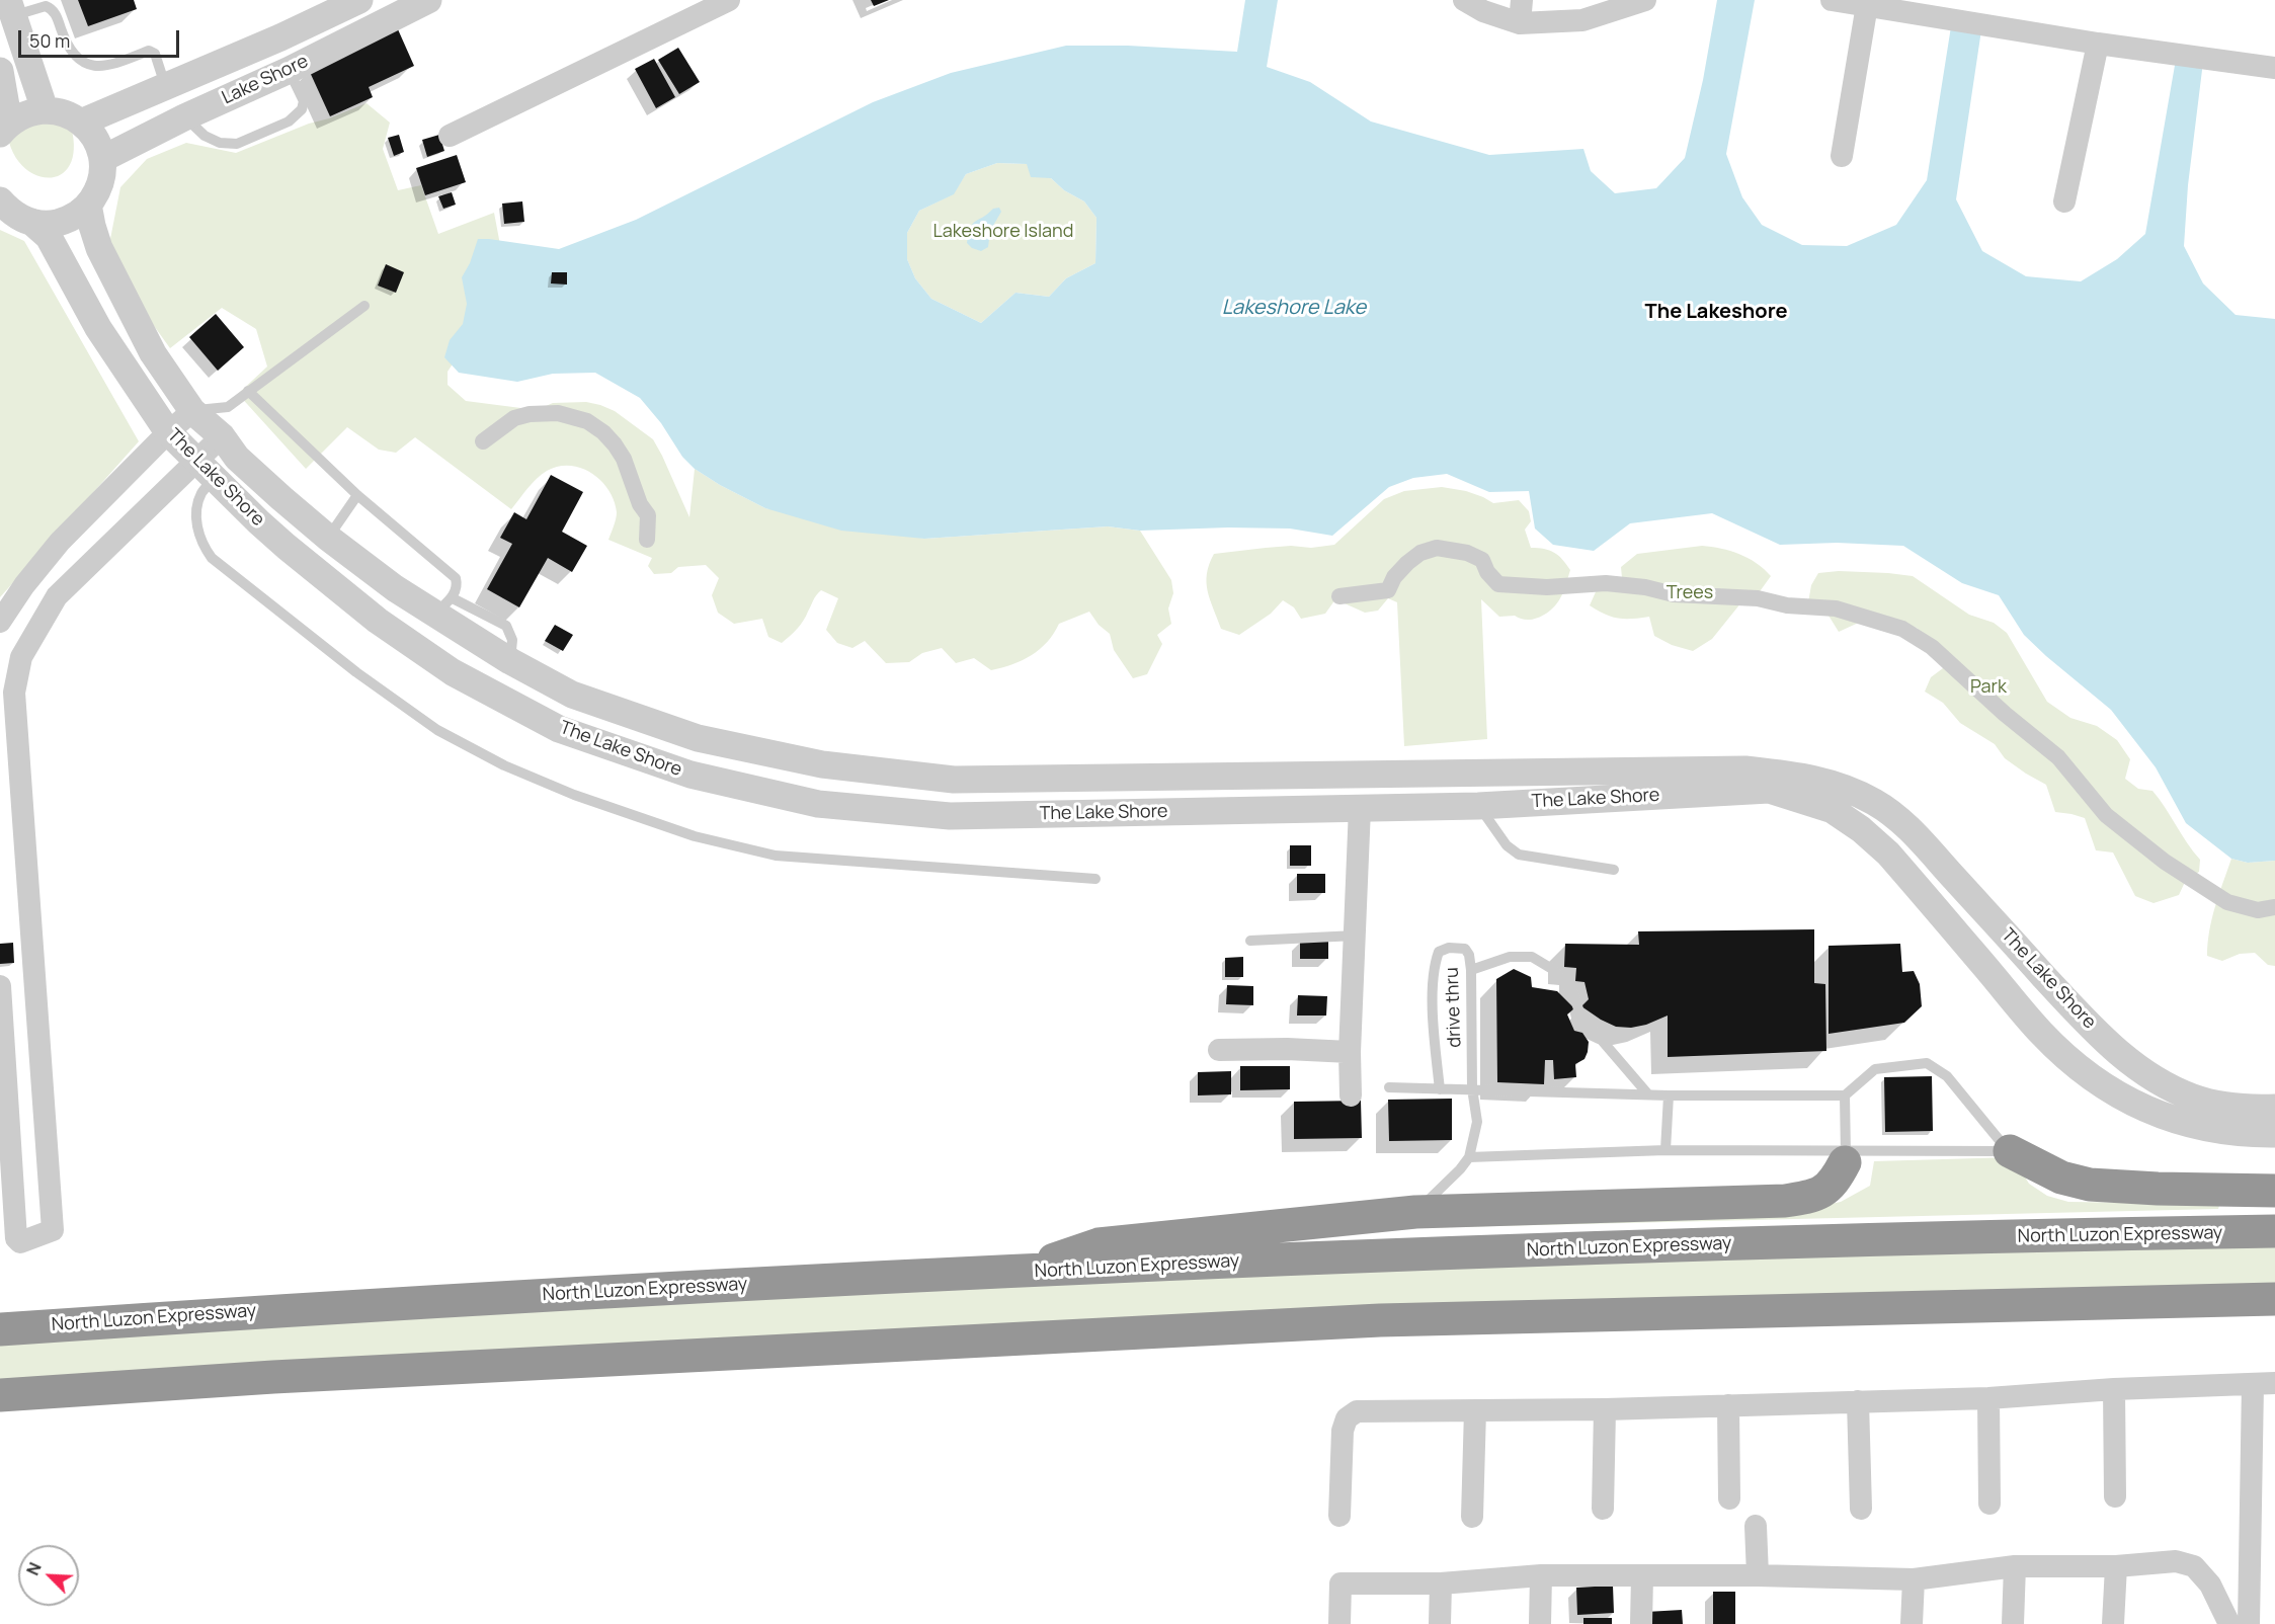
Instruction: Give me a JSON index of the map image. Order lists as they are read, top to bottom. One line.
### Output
{"streets":{"highway":["North Luzon Expressway"],"street":["Lake Shore","The Lake Shore"],"lane":["drive thru"]},"districts":["The Lakeshore"],"water":["Lakeshore Lake"],"parks":["Lakeshore Island","Trees","Park"],"scale_bar":"50 m","north":"top left"}
